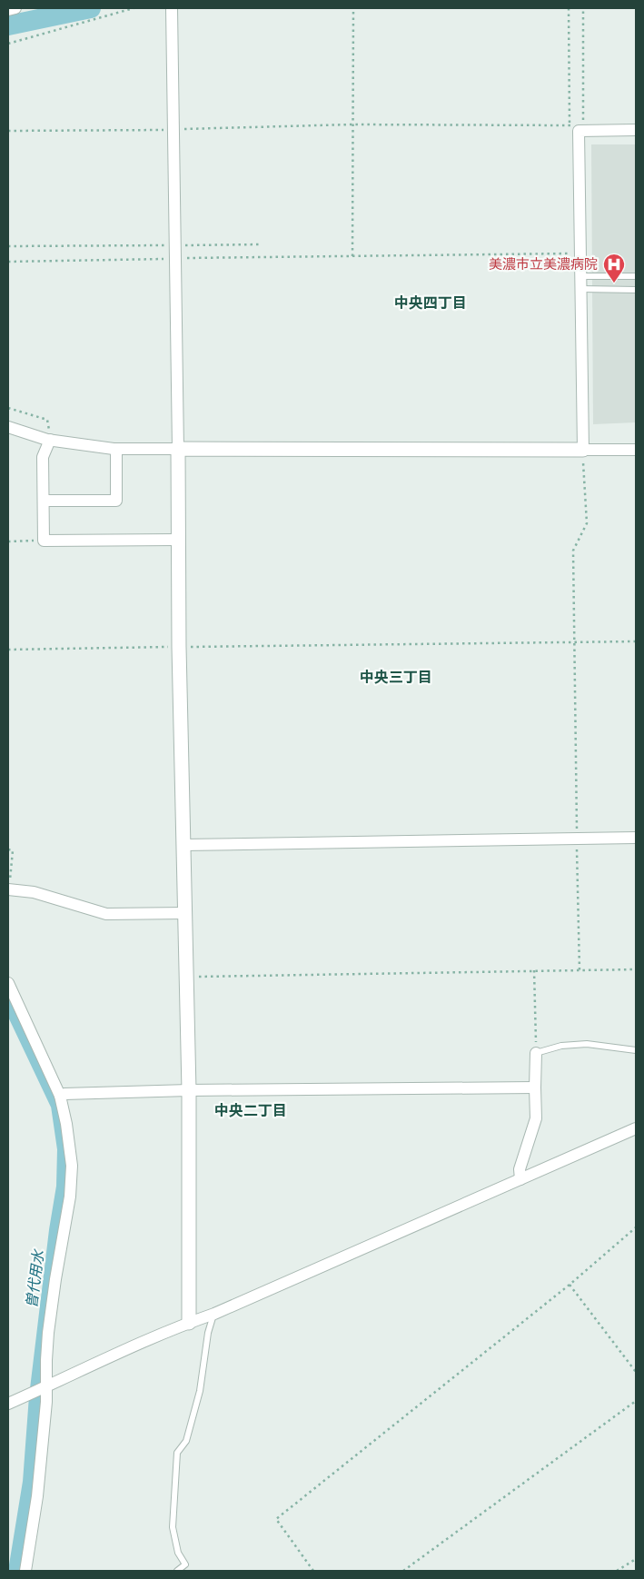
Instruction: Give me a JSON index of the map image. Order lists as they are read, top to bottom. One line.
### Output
{"districts":["中央四丁目","中央三丁目","中央二丁目"],"water":["曽代用水"],"places":{"hospital":["美濃市立美濃病院"]}}
